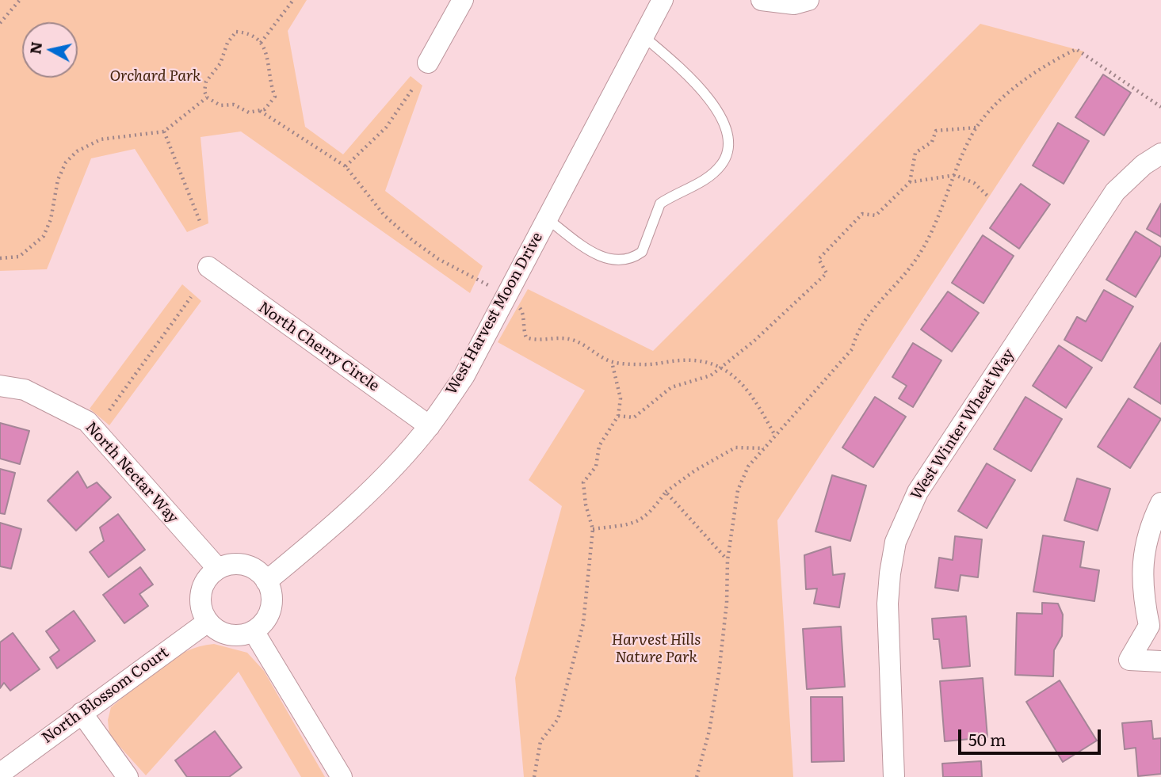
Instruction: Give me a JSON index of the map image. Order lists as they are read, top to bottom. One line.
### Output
{"streets":{"street":["West Harvest Moon Drive","North Cherry Circle","West Winter Wheat Way","North Nectar Way","North Blossom Court"]},"crossings":[["West Harvest Moon Drive","North Cherry Circle"],["West Harvest Moon Drive","North Nectar Way"],["West Harvest Moon Drive","North Blossom Court"],["North Nectar Way","North Blossom Court"]],"parks":["Orchard Park","Harvest Hills Nature Park"],"scale_bar":"50 m","north":"left"}
